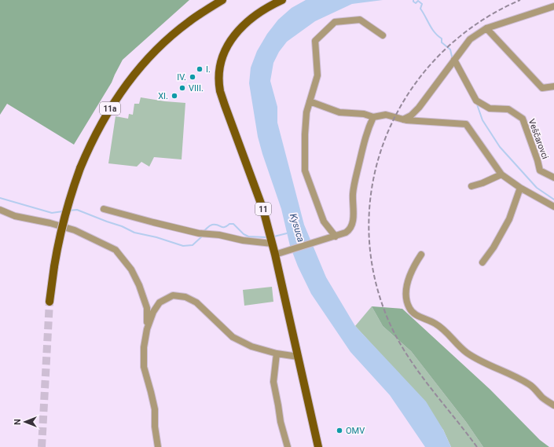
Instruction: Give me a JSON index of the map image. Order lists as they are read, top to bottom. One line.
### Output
{"streets":{"main road":["11a","11"],"street":["Veščarovci"]},"water":["Kysuca"],"places":["I.","IV.","VIII.","XI.","OMV"],"north":"left"}
